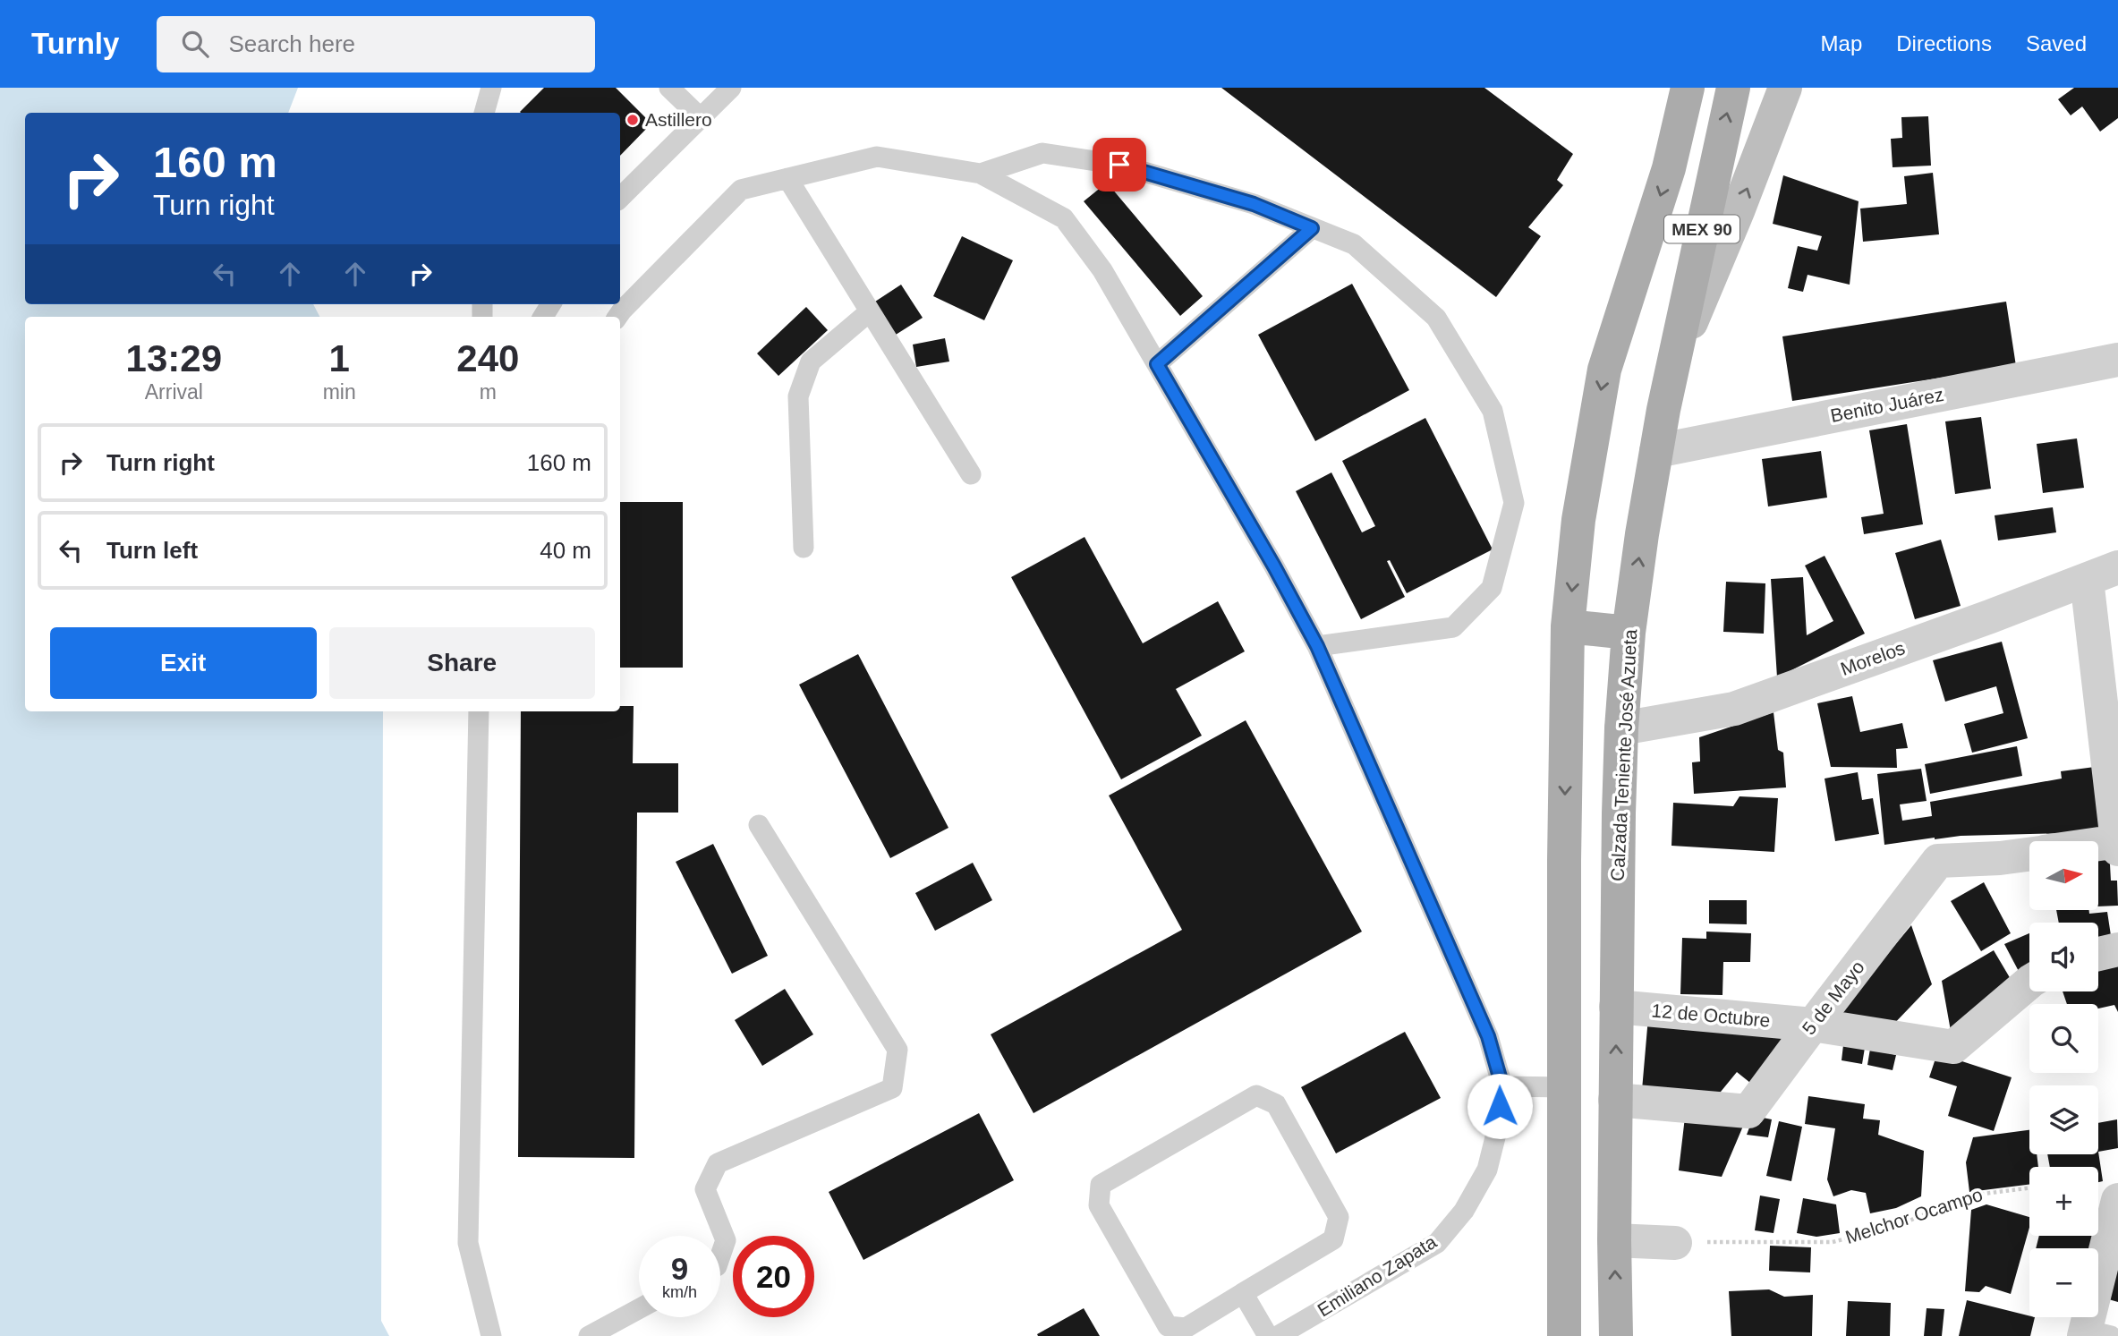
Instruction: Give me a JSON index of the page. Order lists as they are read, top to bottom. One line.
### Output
{"streets":{"main road":["MEX 90","Calzada Teniente José Azueta"],"street":["Benito Juárez","Morelos","5 de Mayo","12 de Octubre"],"lane":["Emiliano Zapata"],"path":["Melchor Ocampo"]},"crossings":[["MEX 90","Calzada Teniente José Azueta"],["Benito Juárez","Calzada Teniente José Azueta"],["Morelos","Calzada Teniente José Azueta"],["Calzada Teniente José Azueta","5 de Mayo"],["Calzada Teniente José Azueta","12 de Octubre"],["5 de Mayo","12 de Octubre"]],"places":["Astillero"],"north":"right","page":{"header":"Turnly","search":"Search here","nav":["Map","Directions","Saved"],"turn":["160 m","Turn right"],"eta":["13:29","Arrival","1","min","240","m"],"list":[{"name":"Turn right","value":"160 m"},{"name":"Turn left","value":"40 m"}],"buttons":["Exit","Share"],"map_buttons":["+","−"],"speed":"9 km/h","limit":"20"}}
